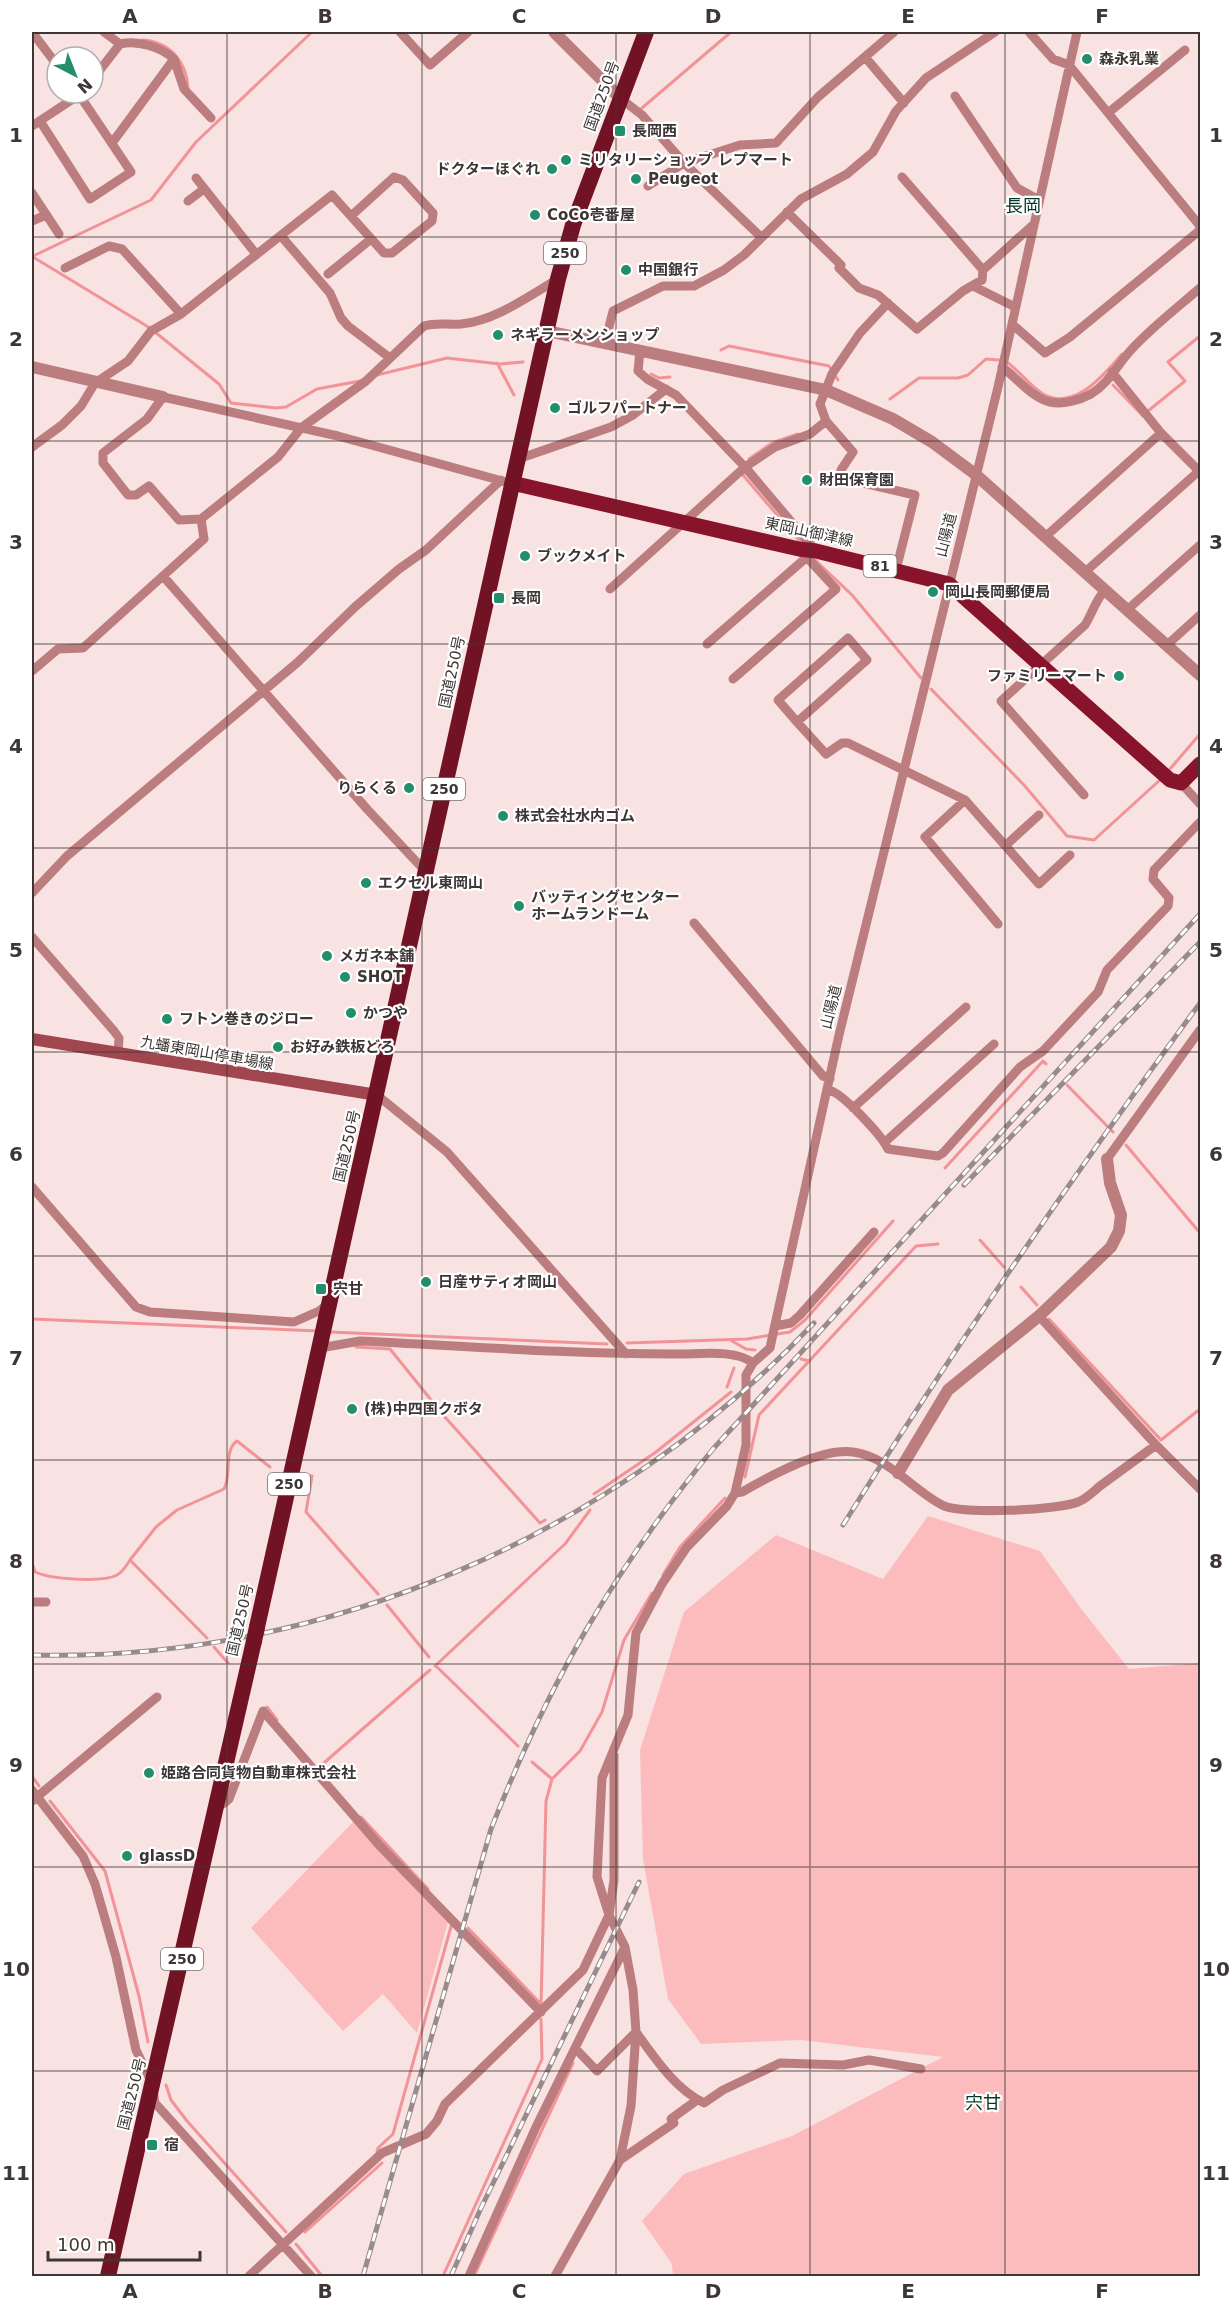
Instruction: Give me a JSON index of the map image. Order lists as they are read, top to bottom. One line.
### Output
{"streets":{"highway":["国道250号","250"],"main road":["東岡山御津線","81","九蟠東岡山停車場線"],"street":["山陽道"]},"crossings":[["国道250号","東岡山御津線"],["国道250号","九蟠東岡山停車場線"],["東岡山御津線","山陽道"]],"districts":["長岡","宍甘"],"places":{"other":["森永乳業","ミリタリーショップ レプマート","ドクターほぐれ","Peugeot","CoCo壱番屋","中国銀行","ネギラーメンショップ","ゴルフパートナー","財田保育園","ブックメイト","岡山長岡郵便局","ファミリーマート","りらくる","株式会社水内ゴム","エクセル東岡山","バッティングセンター ホームランドーム","メガネ本舗","SHOT","かつや","フトン巻きのジロー","お好み鉄板どろ","日産サティオ岡山","(株)中四国クボタ","姫路合同貨物自動車株式会社","glassD"],"transit":["長岡西","長岡","宍甘","宿"]},"scale_bar":"100 m","north":"bottom right","grid":{"columns":["A","B","C","D","E","F"],"rows":["1","2","3","4","5","6","7","8","9","10","11"]}}
